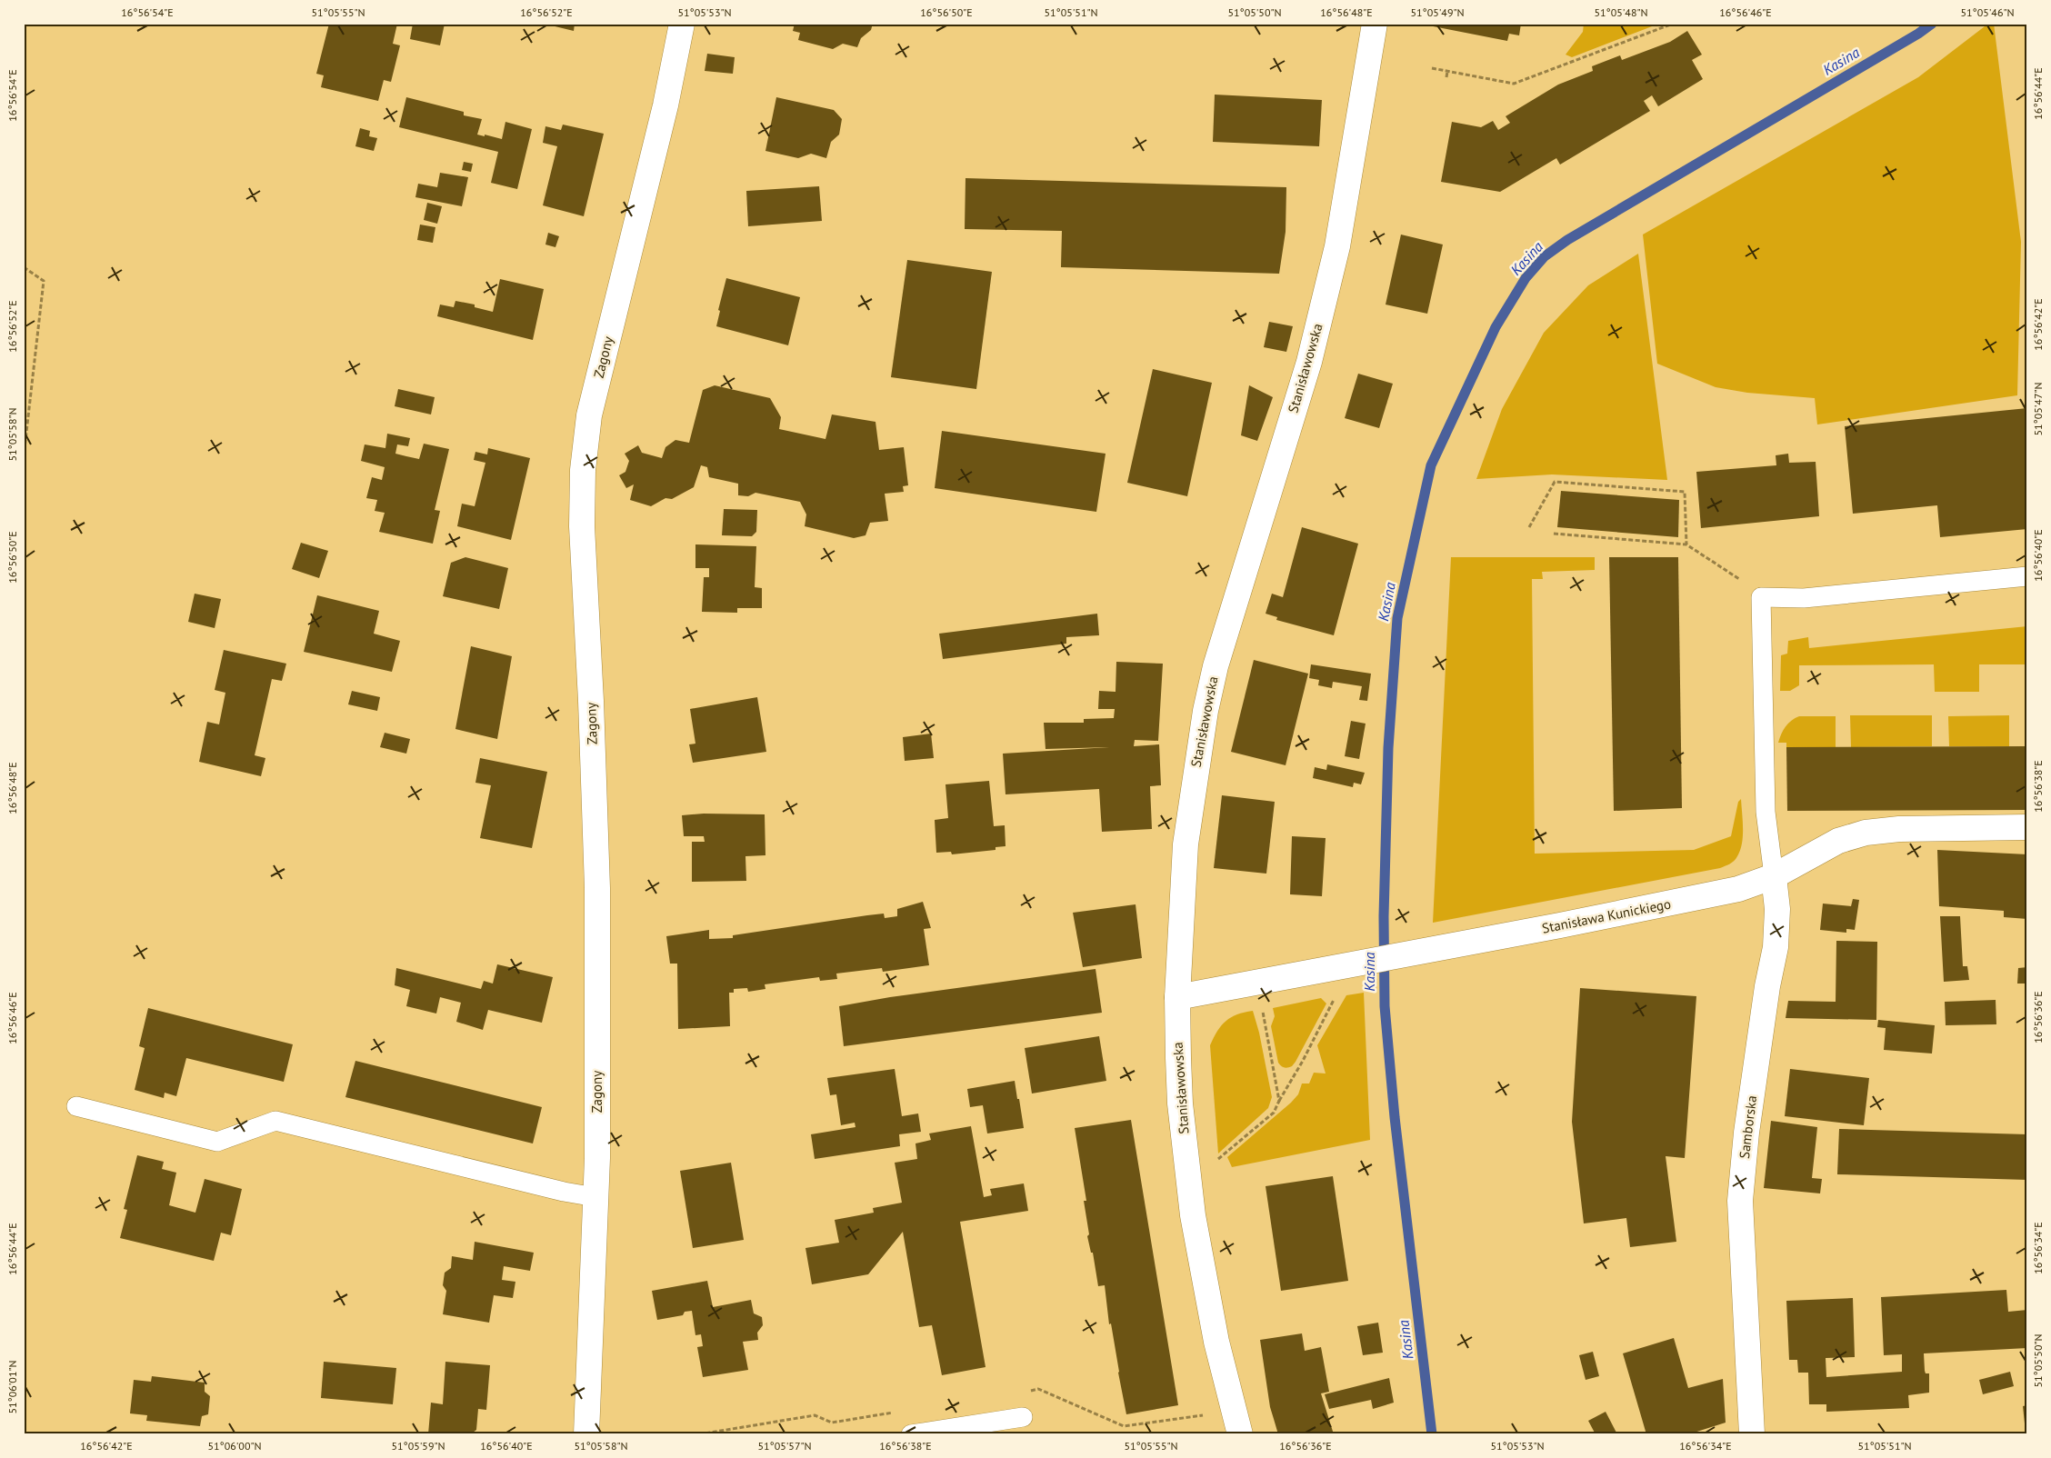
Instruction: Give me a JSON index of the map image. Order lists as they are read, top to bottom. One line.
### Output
{"streets":{"street":["Zagony","Stanisławowska","Stanisława Kunickiego","Samborska"]},"crossings":[["Stanisławowska","Stanisława Kunickiego"],["Stanisława Kunickiego","Samborska"]],"water":["Kasina"],"coordinates":["16°56'54\"E","51°05'55\"N","16°56'52\"E","51°05'53\"N","16°56'50\"E","51°05'51\"N","51°05'50\"N","16°56'48\"E","51°05'49\"N","51°05'48\"N","16°56'46\"E","51°05'46\"N","16°56'44\"E","16°56'42\"E","51°05'47\"N","51°05'58\"N","16°56'40\"E","16°56'38\"E","16°56'36\"E","16°56'34\"E","51°06'01\"N","51°06'00\"N","51°05'59\"N","51°05'57\"N"]}
